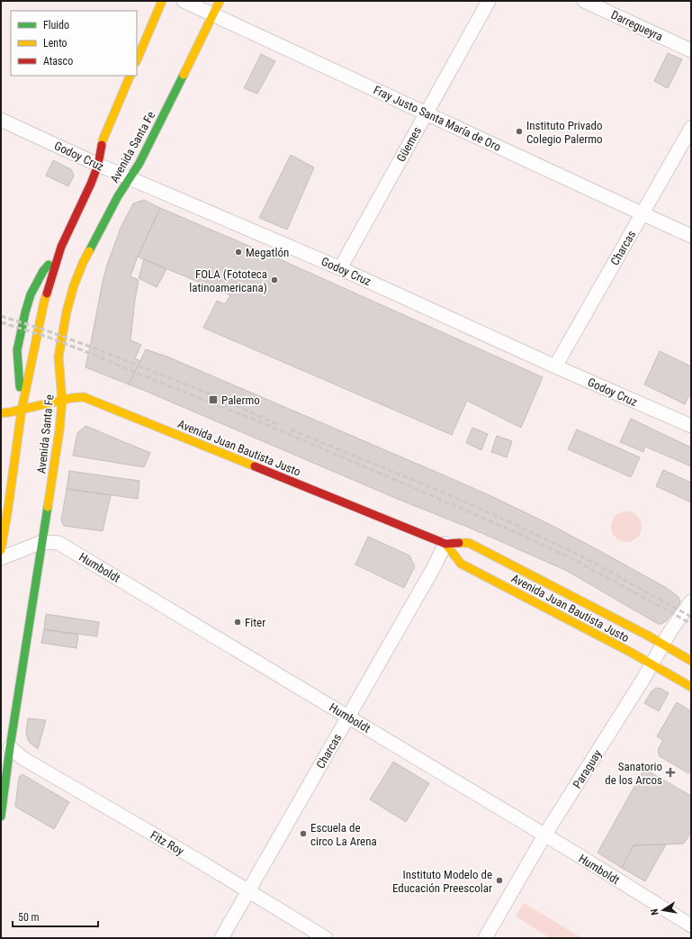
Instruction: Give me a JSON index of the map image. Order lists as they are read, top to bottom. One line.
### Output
{"streets":{"main road":["Avenida Santa Fe","Avenida Juan Bautista Justo"],"street":["Darregueyra","Fray Justo Santa María de Oro","Güemes","Godoy Cruz","Charcas","Humboldt","Paraguay","Fitz Roy"]},"crossings":[["Fray Justo Santa María de Oro","Güemes"],["Fray Justo Santa María de Oro","Avenida Santa Fe"],["Fray Justo Santa María de Oro","Charcas"],["Güemes","Godoy Cruz"],["Avenida Santa Fe","Godoy Cruz"],["Avenida Santa Fe","Avenida Juan Bautista Justo"],["Avenida Santa Fe","Humboldt"],["Avenida Santa Fe","Fitz Roy"],["Godoy Cruz","Charcas"],["Charcas","Avenida Juan Bautista Justo"],["Charcas","Humboldt"],["Charcas","Fitz Roy"],["Avenida Juan Bautista Justo","Paraguay"],["Humboldt","Paraguay"]],"places":{"other":["Instituto Privado Colegio Palermo","Megatlón","FOLA (Fototeca latinoamericana)","Fiter","Escuela de circo La Arena","Instituto Modelo de Educación Preescolar"],"transit":["Palermo"],"health":["Sanatorio de los Arcos"]},"legend":["Fluido","Lento","Atasco"],"scale_bar":"50 m","north":"left"}
